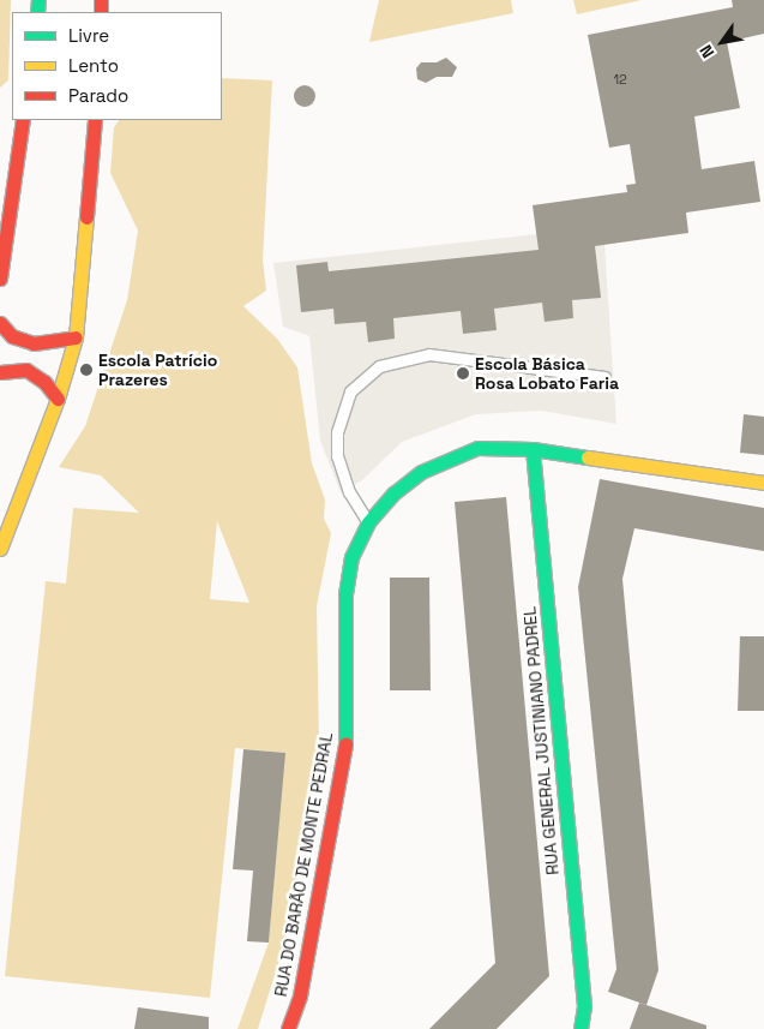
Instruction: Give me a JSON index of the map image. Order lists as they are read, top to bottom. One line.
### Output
{"streets":{"street":["RUA GENERAL JUSTINIANO PADREL","RUA DO BARÃO DE MONTE PEDRAL"]},"crossings":[["RUA GENERAL JUSTINIANO PADREL","RUA DO BARÃO DE MONTE PEDRAL"]],"places":["Escola Patrício Prazeres","Escola Básica Rosa Lobato Faria"],"house_numbers":["12"],"legend":["Livre","Lento","Parado"],"north":"bottom left"}
